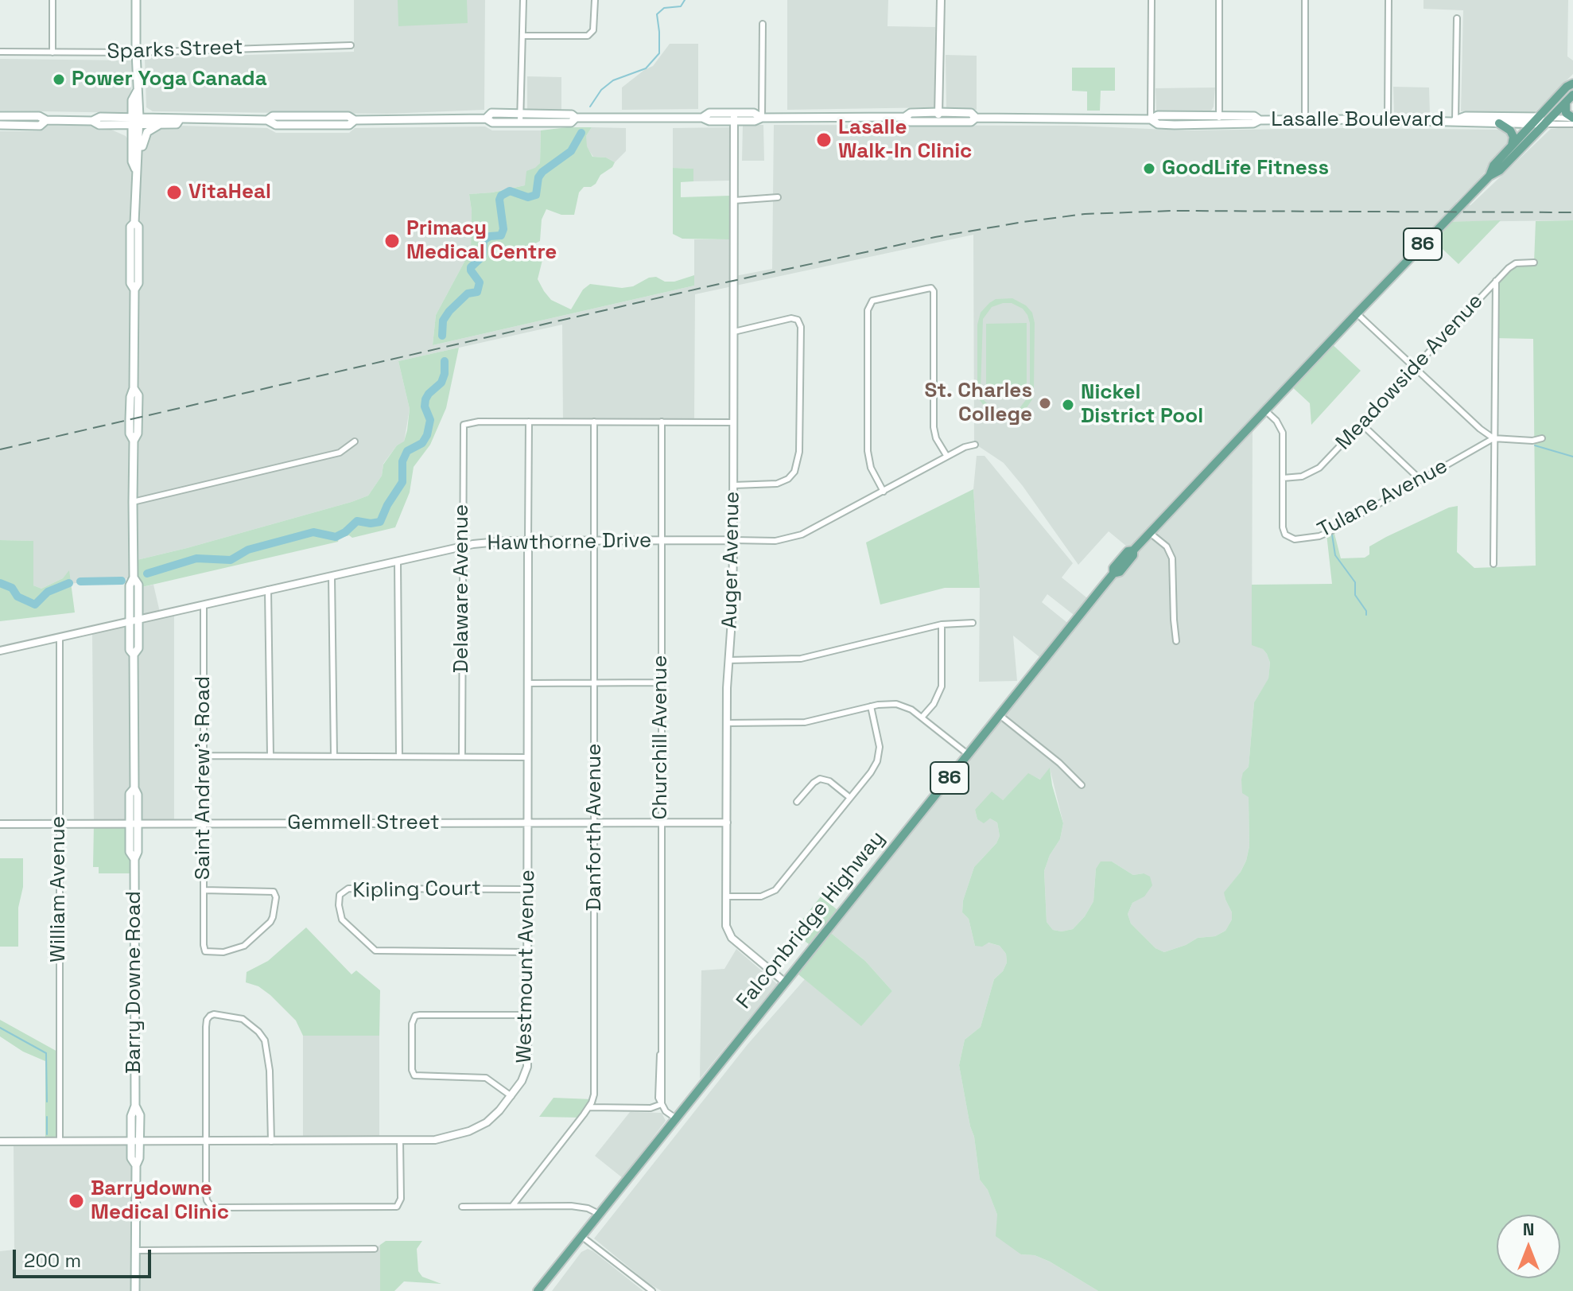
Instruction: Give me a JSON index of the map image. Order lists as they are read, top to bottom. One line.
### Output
{"streets":{"main road":["Lasalle Boulevard","86","Falconbridge Highway","Barry Downe Road"],"street":["Sparks Street","Meadowside Avenue","Tulane Avenue","Hawthorne Drive","Auger Avenue","Delaware Avenue","Churchill Avenue","Saint Andrew's Road","Gemmell Street","Danforth Avenue","William Avenue","Kipling Court","Westmount Avenue"]},"crossings":[["Sparks Street","Barry Downe Road"],["Lasalle Boulevard","Auger Avenue"],["Lasalle Boulevard","Falconbridge Highway"],["Lasalle Boulevard","Barry Downe Road"],["Meadowside Avenue","Tulane Avenue"],["Tulane Avenue","Falconbridge Highway"],["Hawthorne Drive","Auger Avenue"],["Hawthorne Drive","Delaware Avenue"],["Hawthorne Drive","Churchill Avenue"],["Hawthorne Drive","Saint Andrew's Road"],["Hawthorne Drive","Danforth Avenue"],["Hawthorne Drive","William Avenue"],["Hawthorne Drive","Westmount Avenue"],["Hawthorne Drive","Barry Downe Road"],["Auger Avenue","Gemmell Street"],["Auger Avenue","Falconbridge Highway"],["Delaware Avenue","Westmount Avenue"],["Churchill Avenue","Gemmell Street"],["Saint Andrew's Road","Gemmell Street"],["Gemmell Street","Danforth Avenue"],["Gemmell Street","William Avenue"],["Gemmell Street","Westmount Avenue"],["Gemmell Street","Barry Downe Road"],["William Avenue","Westmount Avenue"],["Kipling Court","Westmount Avenue"],["Westmount Avenue","Barry Downe Road"]],"places":["Power Yoga Canada","Lasalle Walk-In Clinic","GoodLife Fitness","VitaHeal","Primacy Medical Centre","St. Charles College","Nickel District Pool","Barrydowne Medical Clinic"],"scale_bar":"200 m","north":"top"}
